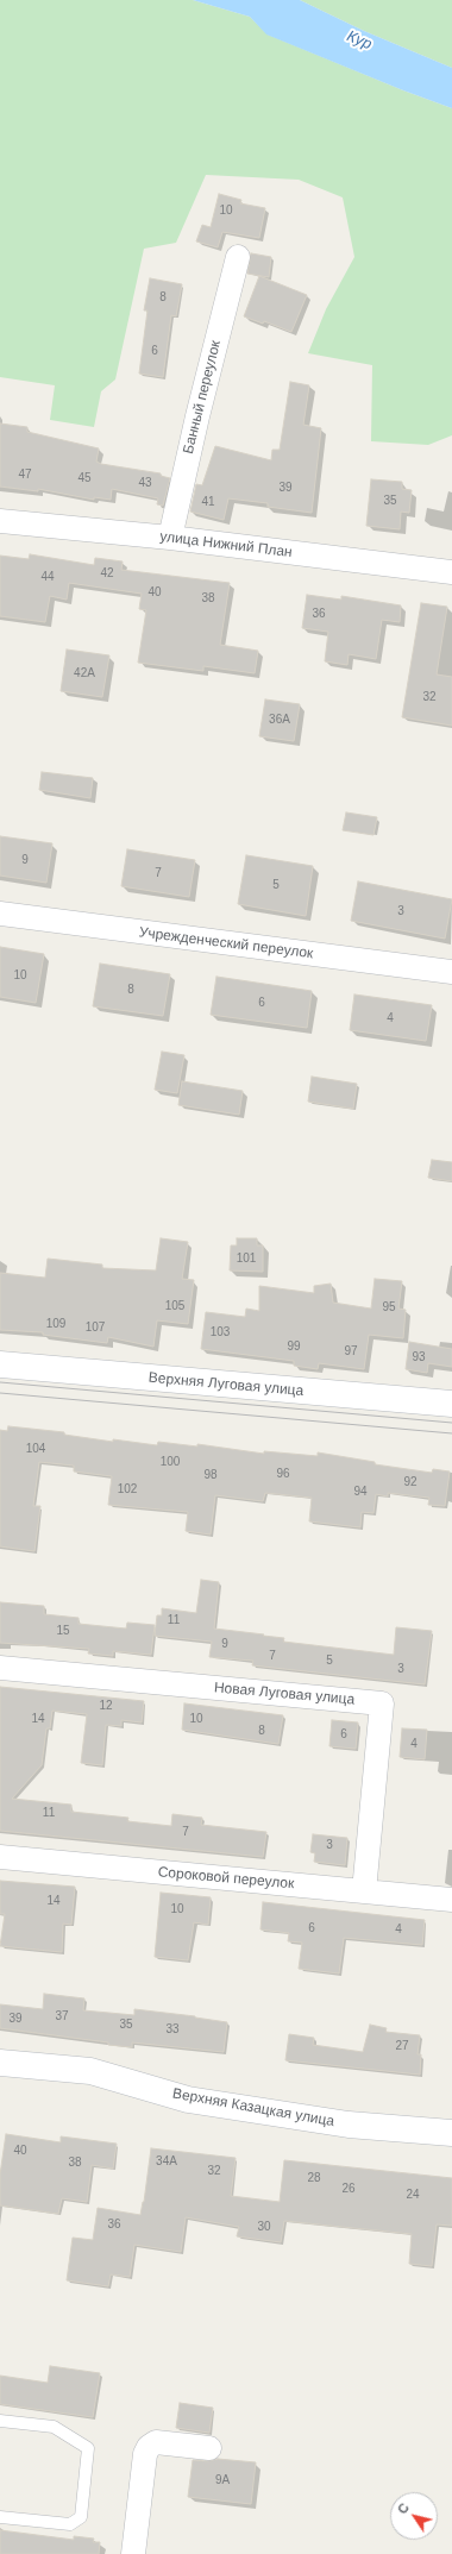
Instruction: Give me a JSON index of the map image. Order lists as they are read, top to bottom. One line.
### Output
{"streets":{"street":["Банный переулок","улица Нижний План","Учрежденческий переулок","Верхняя Луговая улица","Новая Луговая улица","Сороковой переулок","Верхняя Казацкая улица"]},"crossings":[["Банный переулок","улица Нижний План"],["Новая Луговая улица","Сороковой переулок"]],"water":["Кур"],"house_numbers":["10","8","6","47","45","43","39","35","41","42","44","40","38","36","42А","32","36А","9","7","5","3","10","8","6","4","101","105","95","109","107","103","99","97","93","104","100","96","98","92","102","94","11","15","9","7","5","3","12","14","10","8","6","4","11","7","3","14","10","6","4","37","39","35","33","27","40","34А","38","32","28","26","24","36","30","9А"],"north":"top left"}
